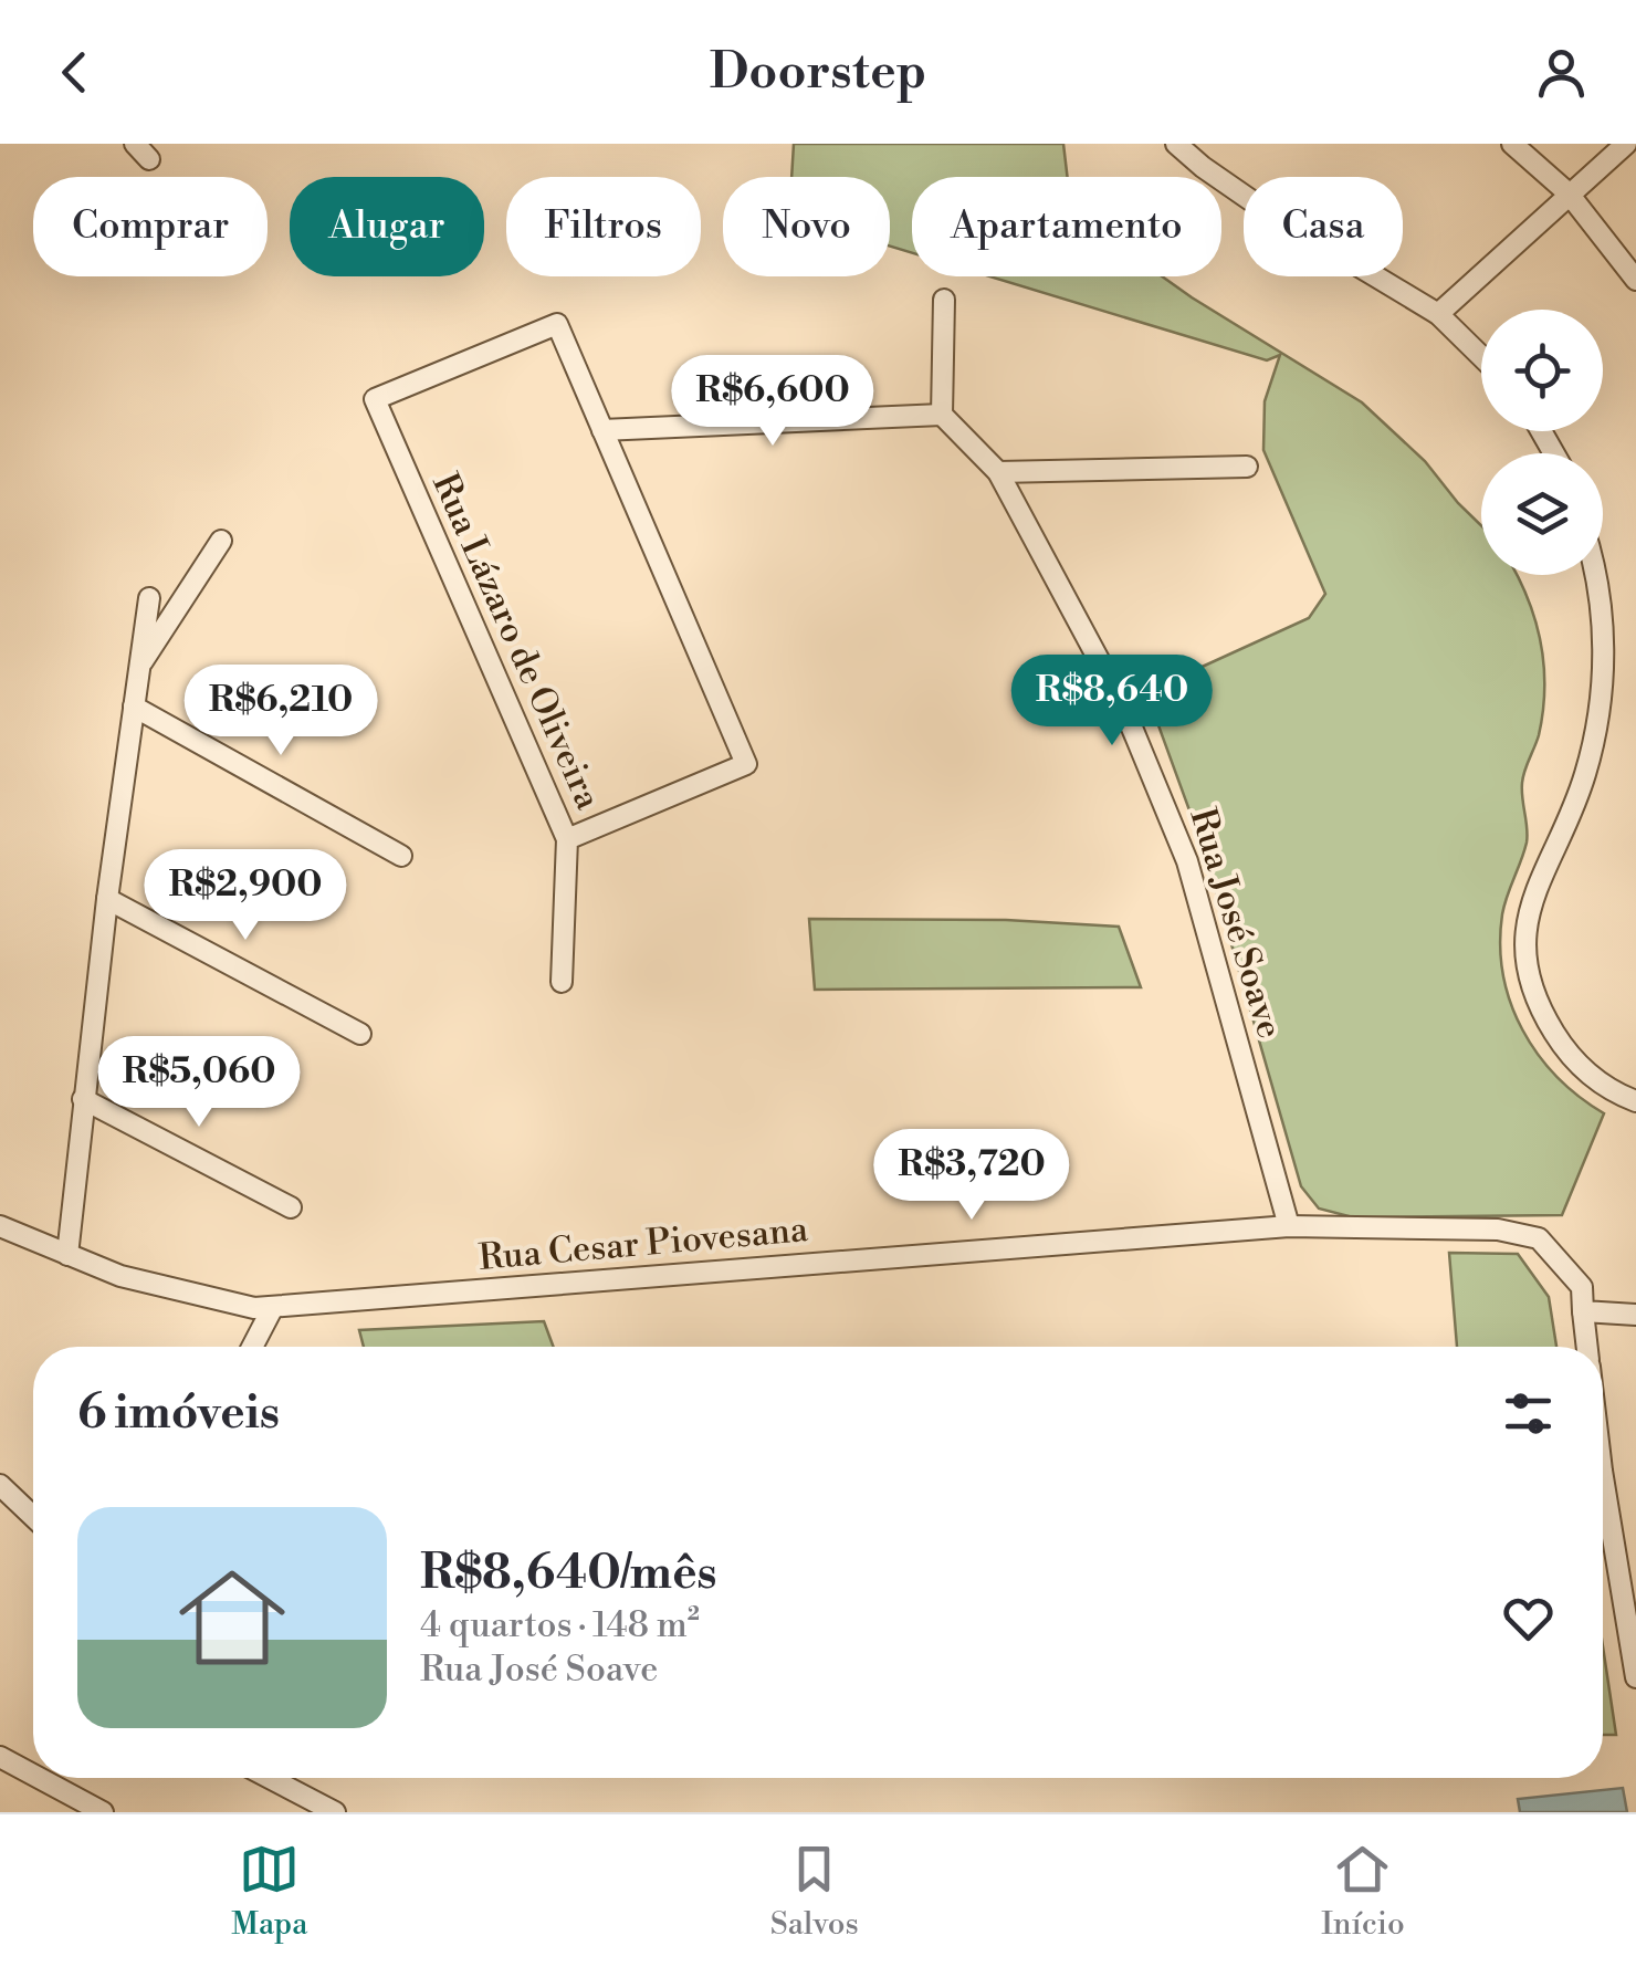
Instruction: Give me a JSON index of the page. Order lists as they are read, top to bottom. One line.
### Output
{"streets":{"street":["Rua Lázaro de Oliveira","Rua José Soave","Rua Cesar Piovesana"]},"crossings":[["Rua José Soave","Rua Cesar Piovesana"]],"page":{"header":"Doorstep","chip":["Comprar","Alugar","Filtros","Novo","Apartamento","Casa"],"price":["R$6,600","R$8,640","R$6,210","R$2,900","R$5,060","R$3,720"],"heading":"6 imóveis","list":[{"name":"R$8,640/mês","note":"4 quartos · 148 m² · Rua José Soave"}],"tabs":["Mapa","Salvos","Início"]}}
